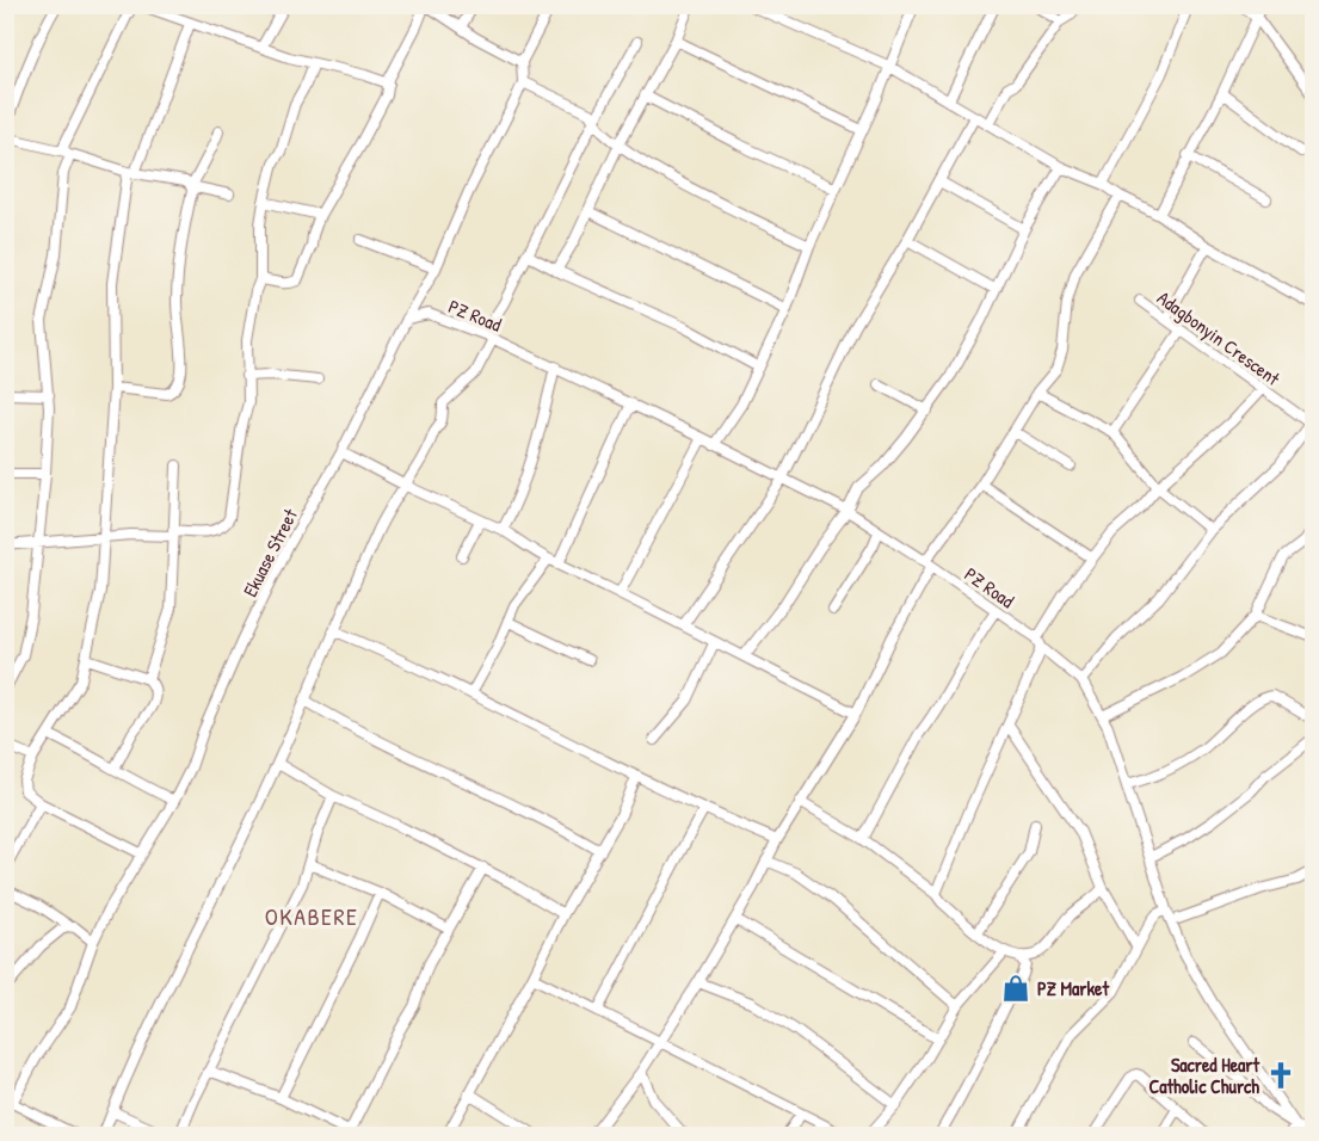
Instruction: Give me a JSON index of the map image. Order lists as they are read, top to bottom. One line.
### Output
{"streets":{"street":["PZ Road","Adagbonyin Crescent","Ekuase Street"]},"crossings":[["PZ Road","Ekuase Street"]],"districts":["OKABERE"],"places":{"shop":["PZ Market"],"church":["Sacred Heart Catholic Church"]}}
